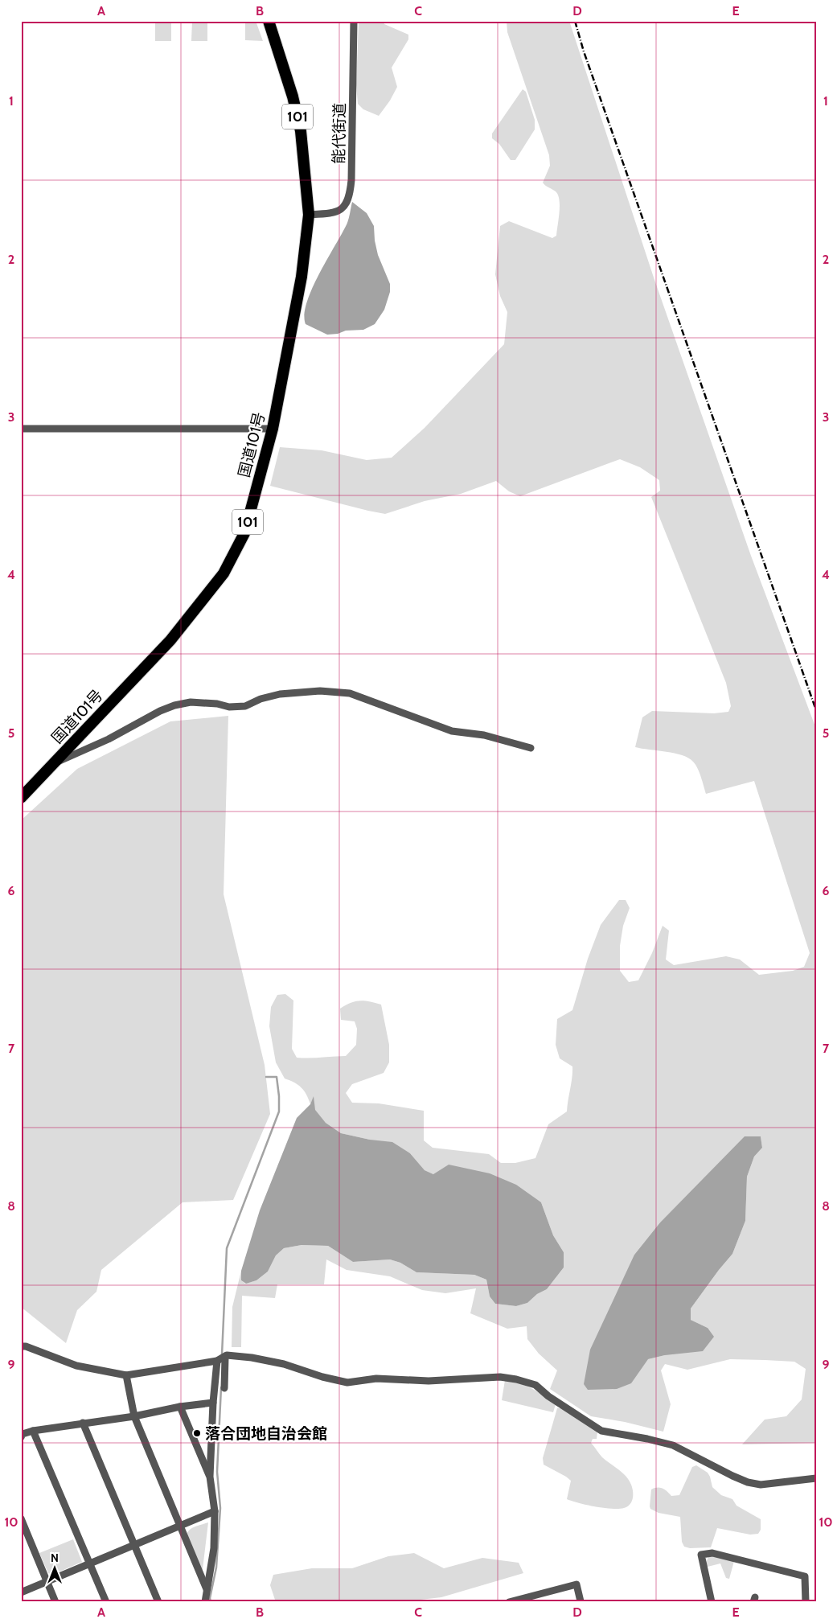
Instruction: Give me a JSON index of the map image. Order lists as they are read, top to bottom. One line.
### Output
{"streets":{"highway":["101","国道101号"],"street":["能代街道"]},"crossings":[["能代街道","国道101号"]],"places":["落合団地自治会館"],"north":"top","grid":{"columns":["A","B","C","D","E"],"rows":["1","2","3","4","5","6","7","8","9","10"]}}
